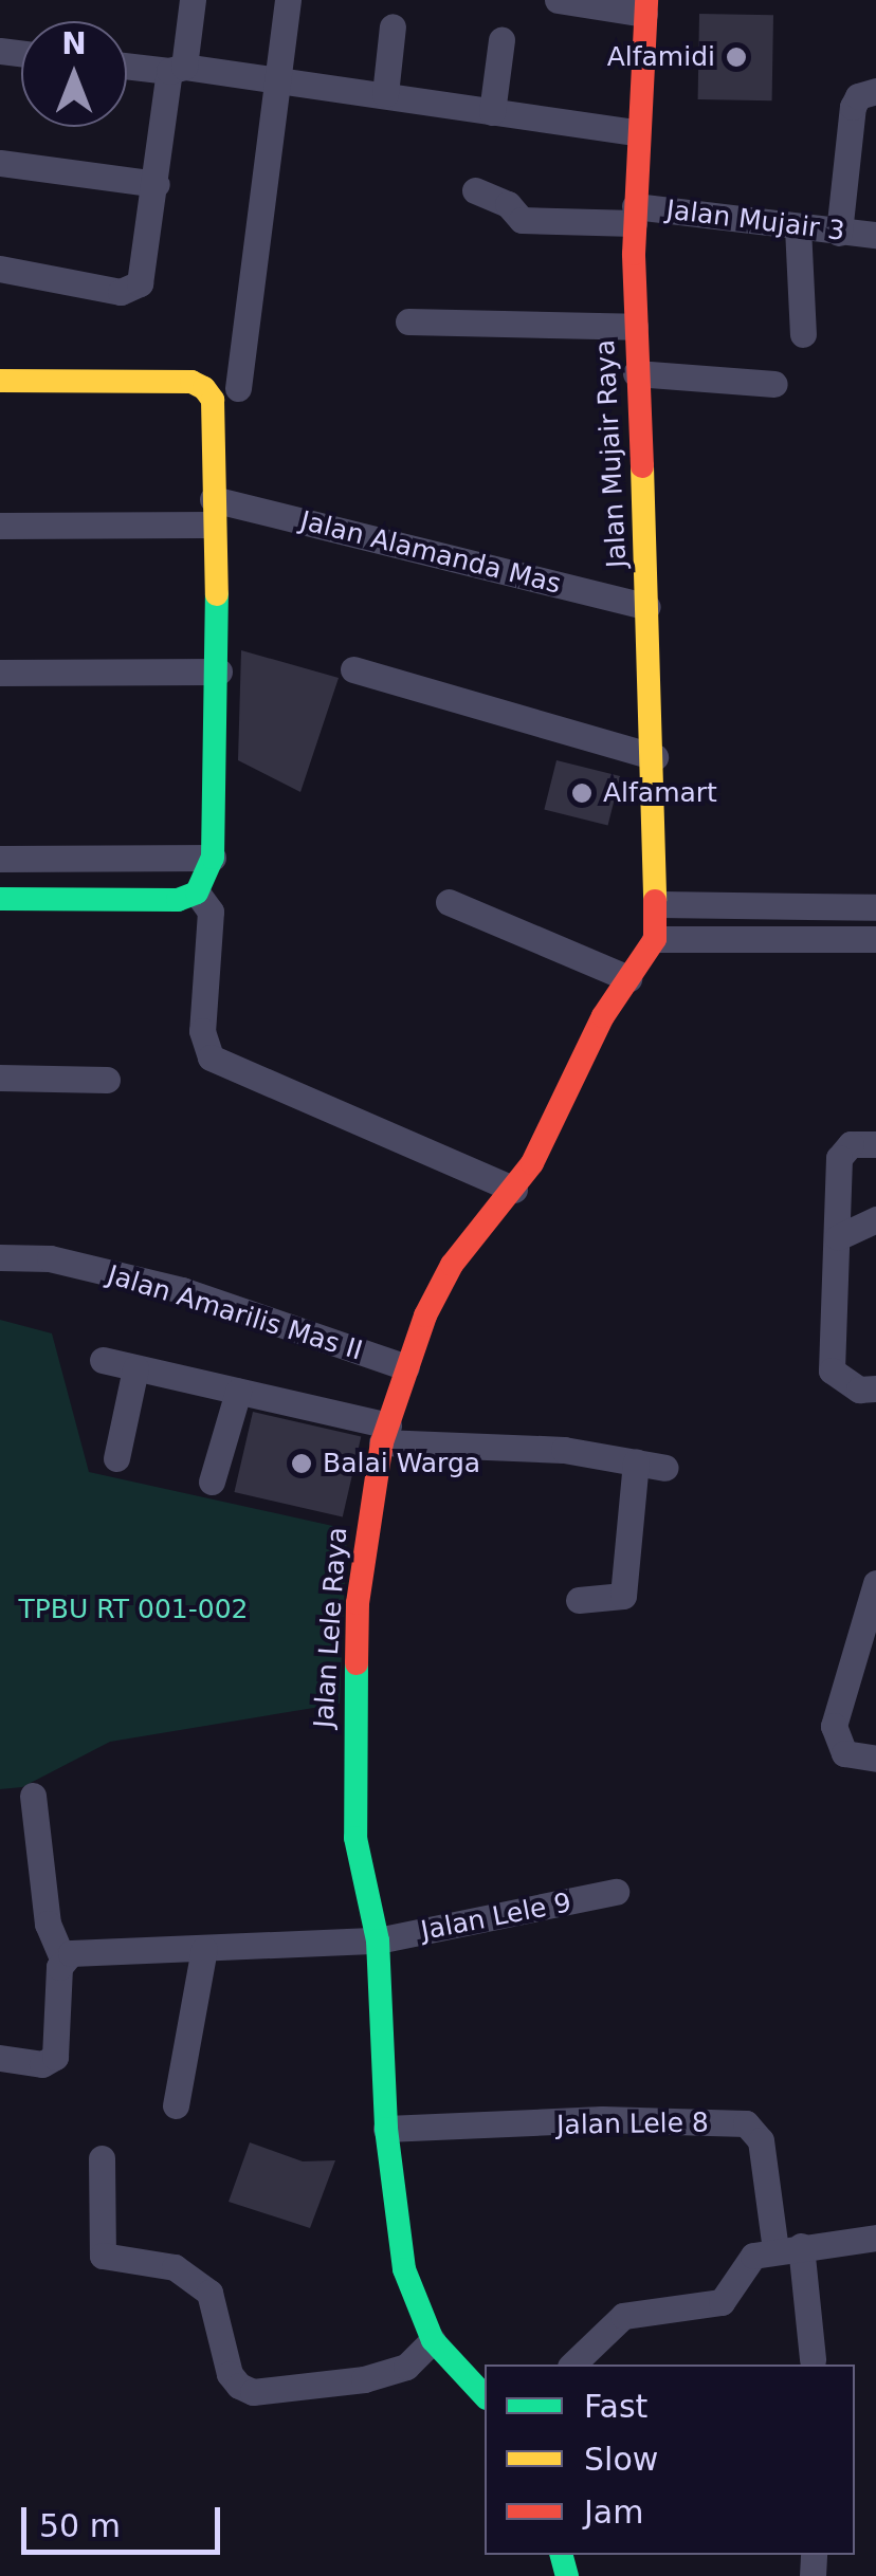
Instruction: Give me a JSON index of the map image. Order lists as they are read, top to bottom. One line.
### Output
{"streets":{"street":["Jalan Mujair 3","Jalan Mujair Raya","Jalan Alamanda Mas","Jalan Amarilis Mas II","Jalan Lele Raya","Jalan Lele 9","Jalan Lele 8"]},"crossings":[["Jalan Mujair 3","Jalan Mujair Raya"],["Jalan Mujair Raya","Jalan Alamanda Mas"],["Jalan Mujair Raya","Jalan Lele Raya"],["Jalan Amarilis Mas II","Jalan Lele Raya"],["Jalan Lele Raya","Jalan Lele 9"],["Jalan Lele Raya","Jalan Lele 8"]],"parks":["TPBU RT 001-002"],"places":["Alfamidi","Alfamart","Balai Warga"],"legend":["Fast","Slow","Jam"],"scale_bar":"50 m","north":"top"}
